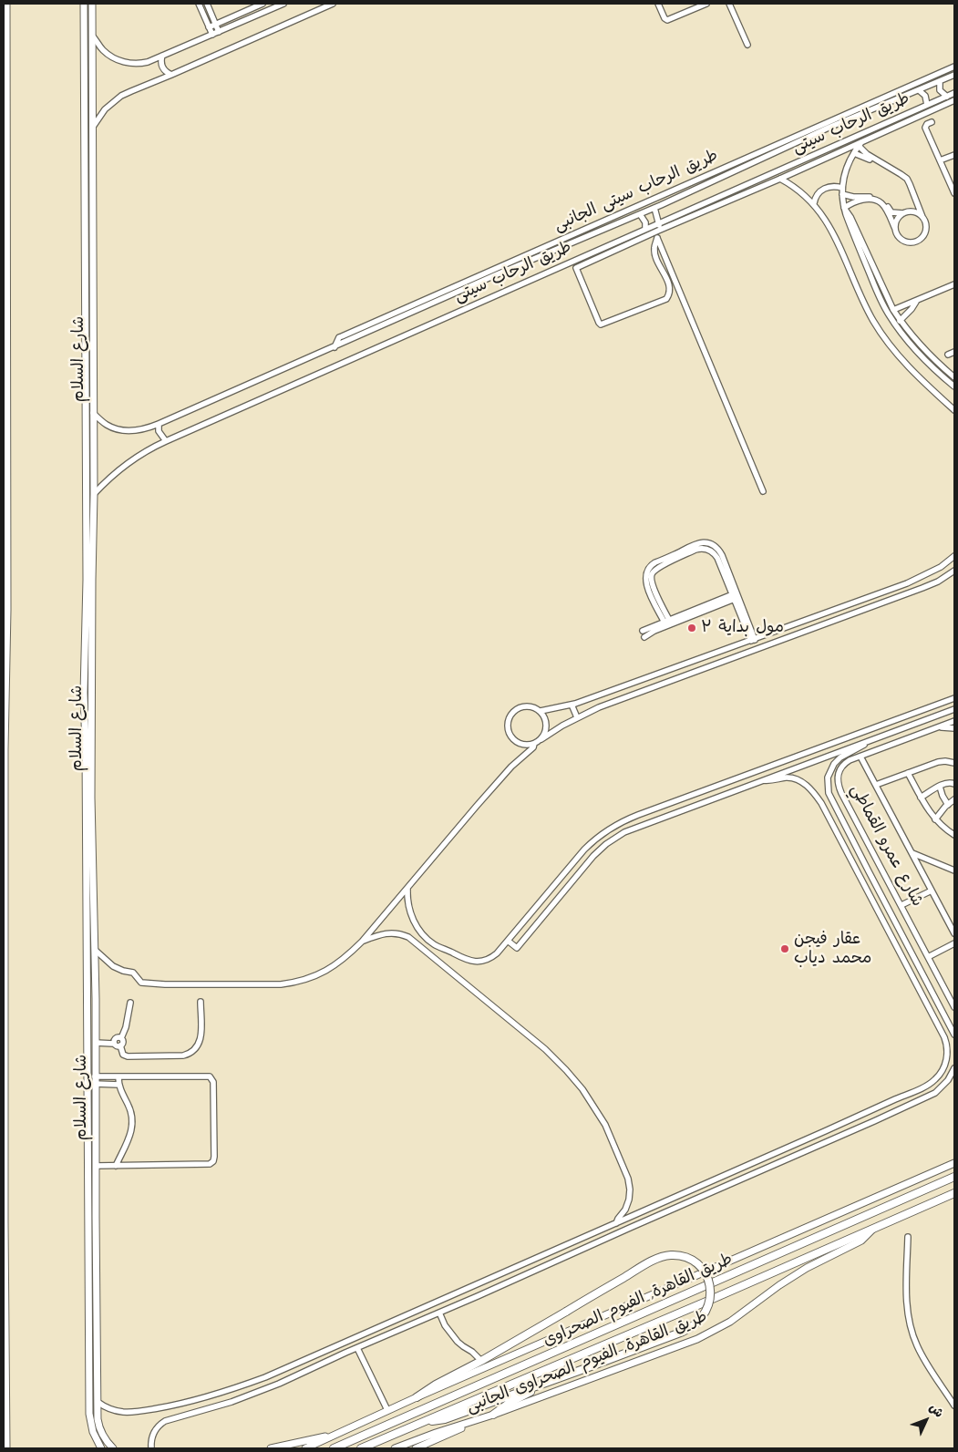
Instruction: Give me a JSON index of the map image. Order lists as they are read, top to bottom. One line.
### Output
{"streets":{"highway":["طريق القاهرة, الفيوم الصحراوى"],"main road":["شارع السلام","طريق القاهرة, الفيوم الصحراوى الجانبى"],"street":["طريق الرحاب سيتى","طريق الرحاب سيتى الجانبى","شارع عمرو القماطي"]},"crossings":[["طريق الرحاب سيتى","طريق الرحاب سيتى الجانبى"],["طريق الرحاب سيتى","شارع السلام"],["طريق القاهرة, الفيوم الصحراوى","طريق القاهرة, الفيوم الصحراوى الجانبى"]],"places":["مول بداية ۲","عقار فيجن محمد دياب"],"north":"top right"}
